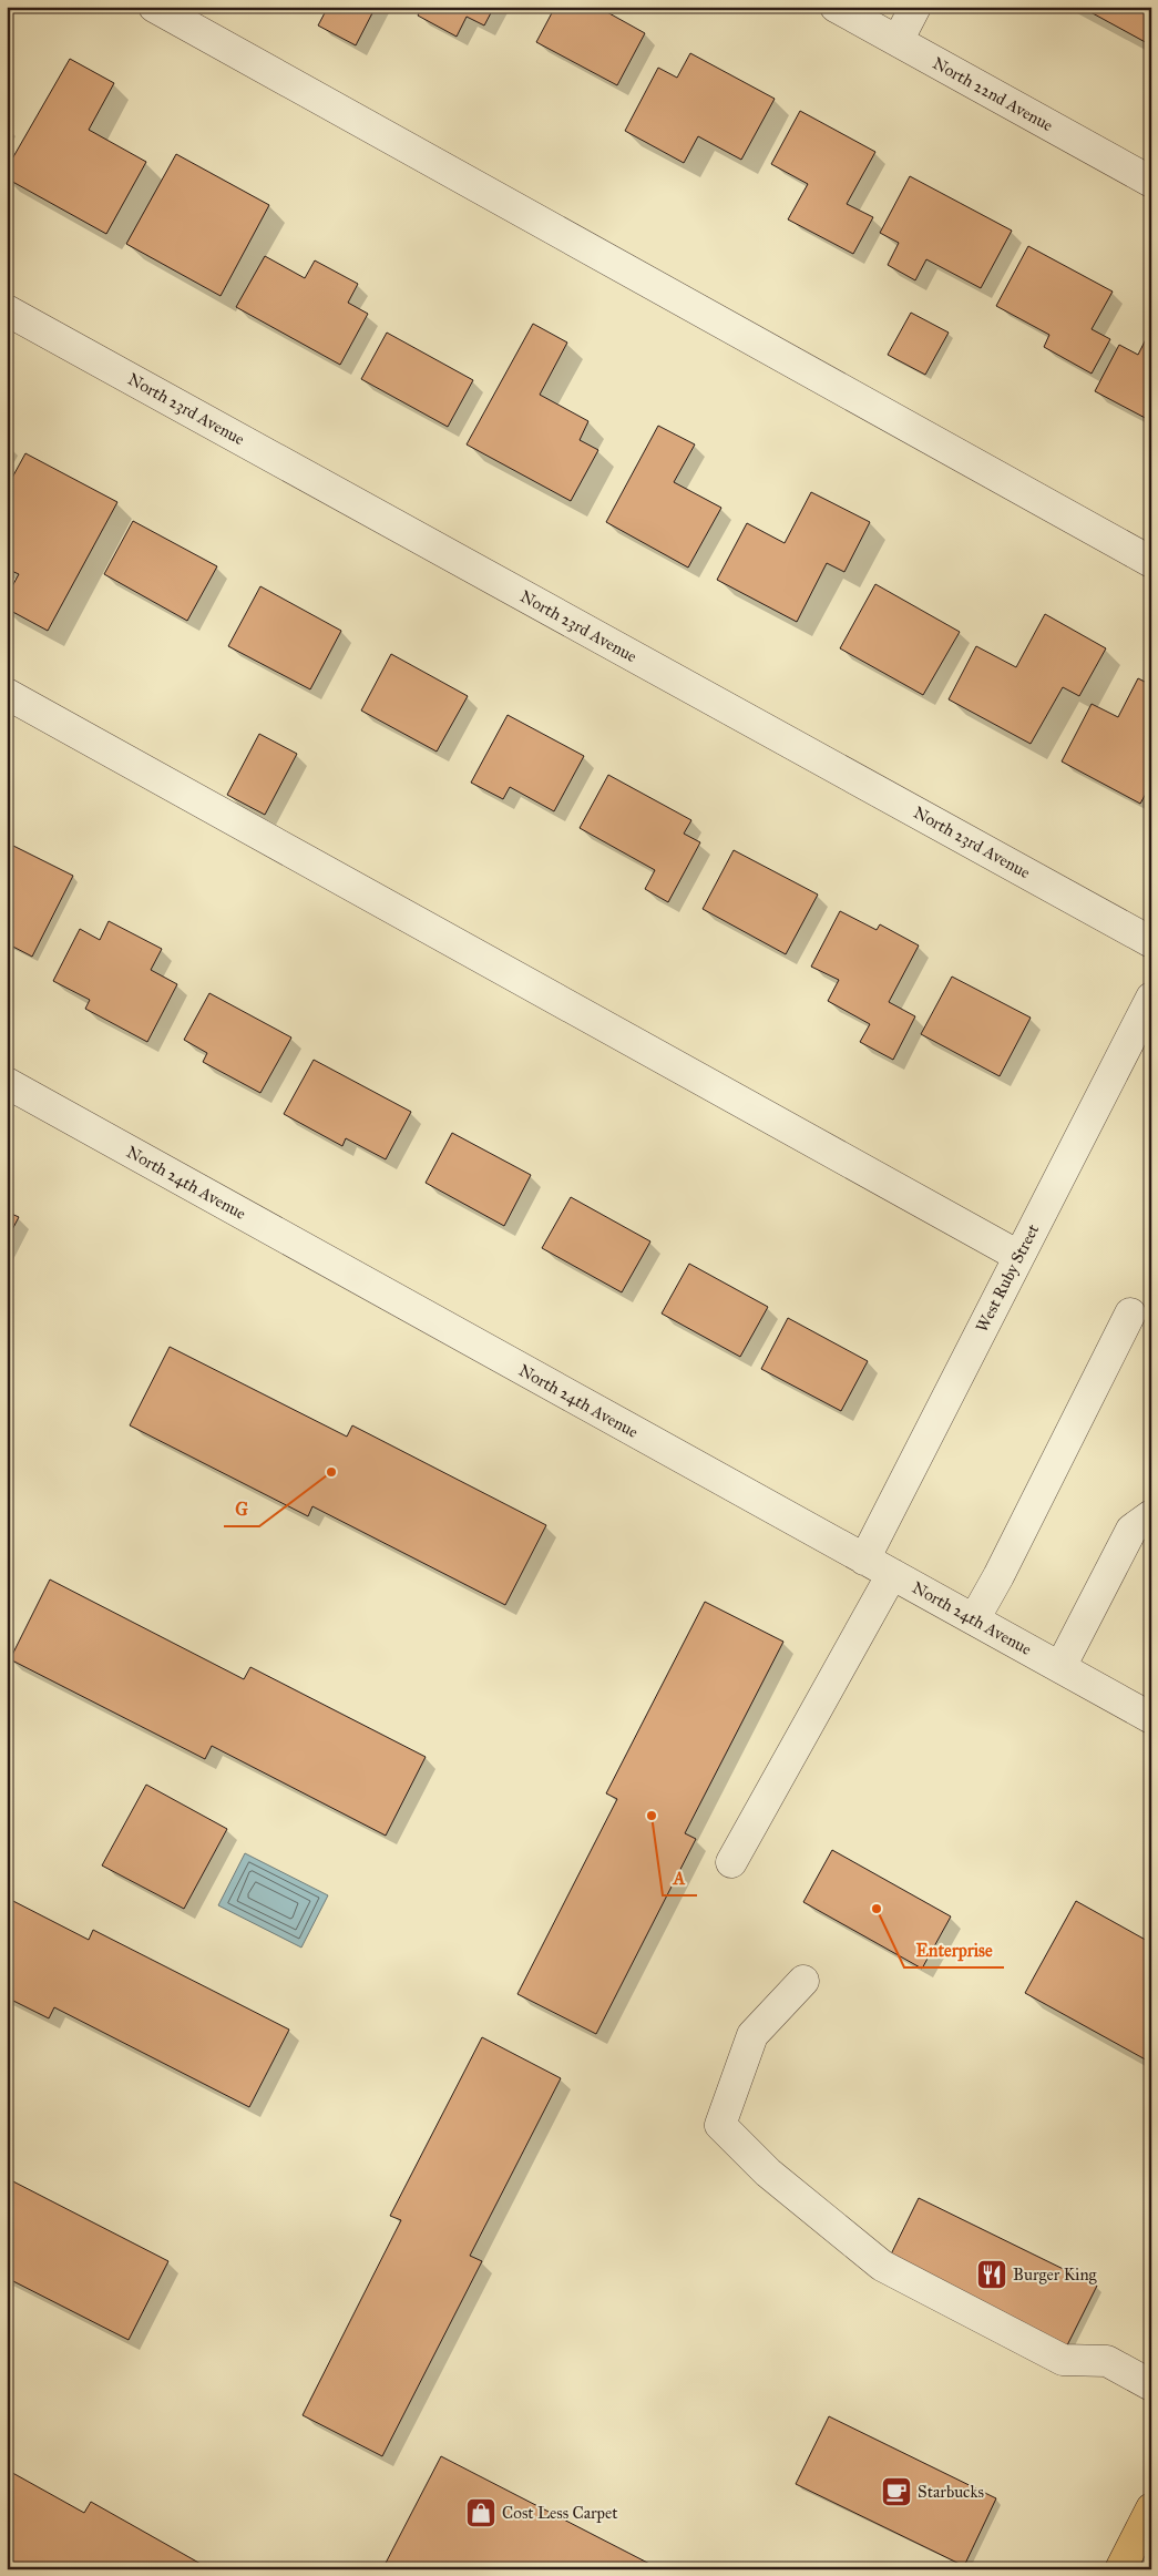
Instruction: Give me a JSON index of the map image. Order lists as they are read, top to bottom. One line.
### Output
{"streets":{"street":["North 22nd Avenue","North 23rd Avenue","North 24th Avenue","West Ruby Street"]},"crossings":[["North 24th Avenue","West Ruby Street"]],"places":{"other":["G","A","Enterprise"],"restaurant":["Burger King"],"cafe":["Starbucks"],"shop":["Cost Less Carpet"]}}
